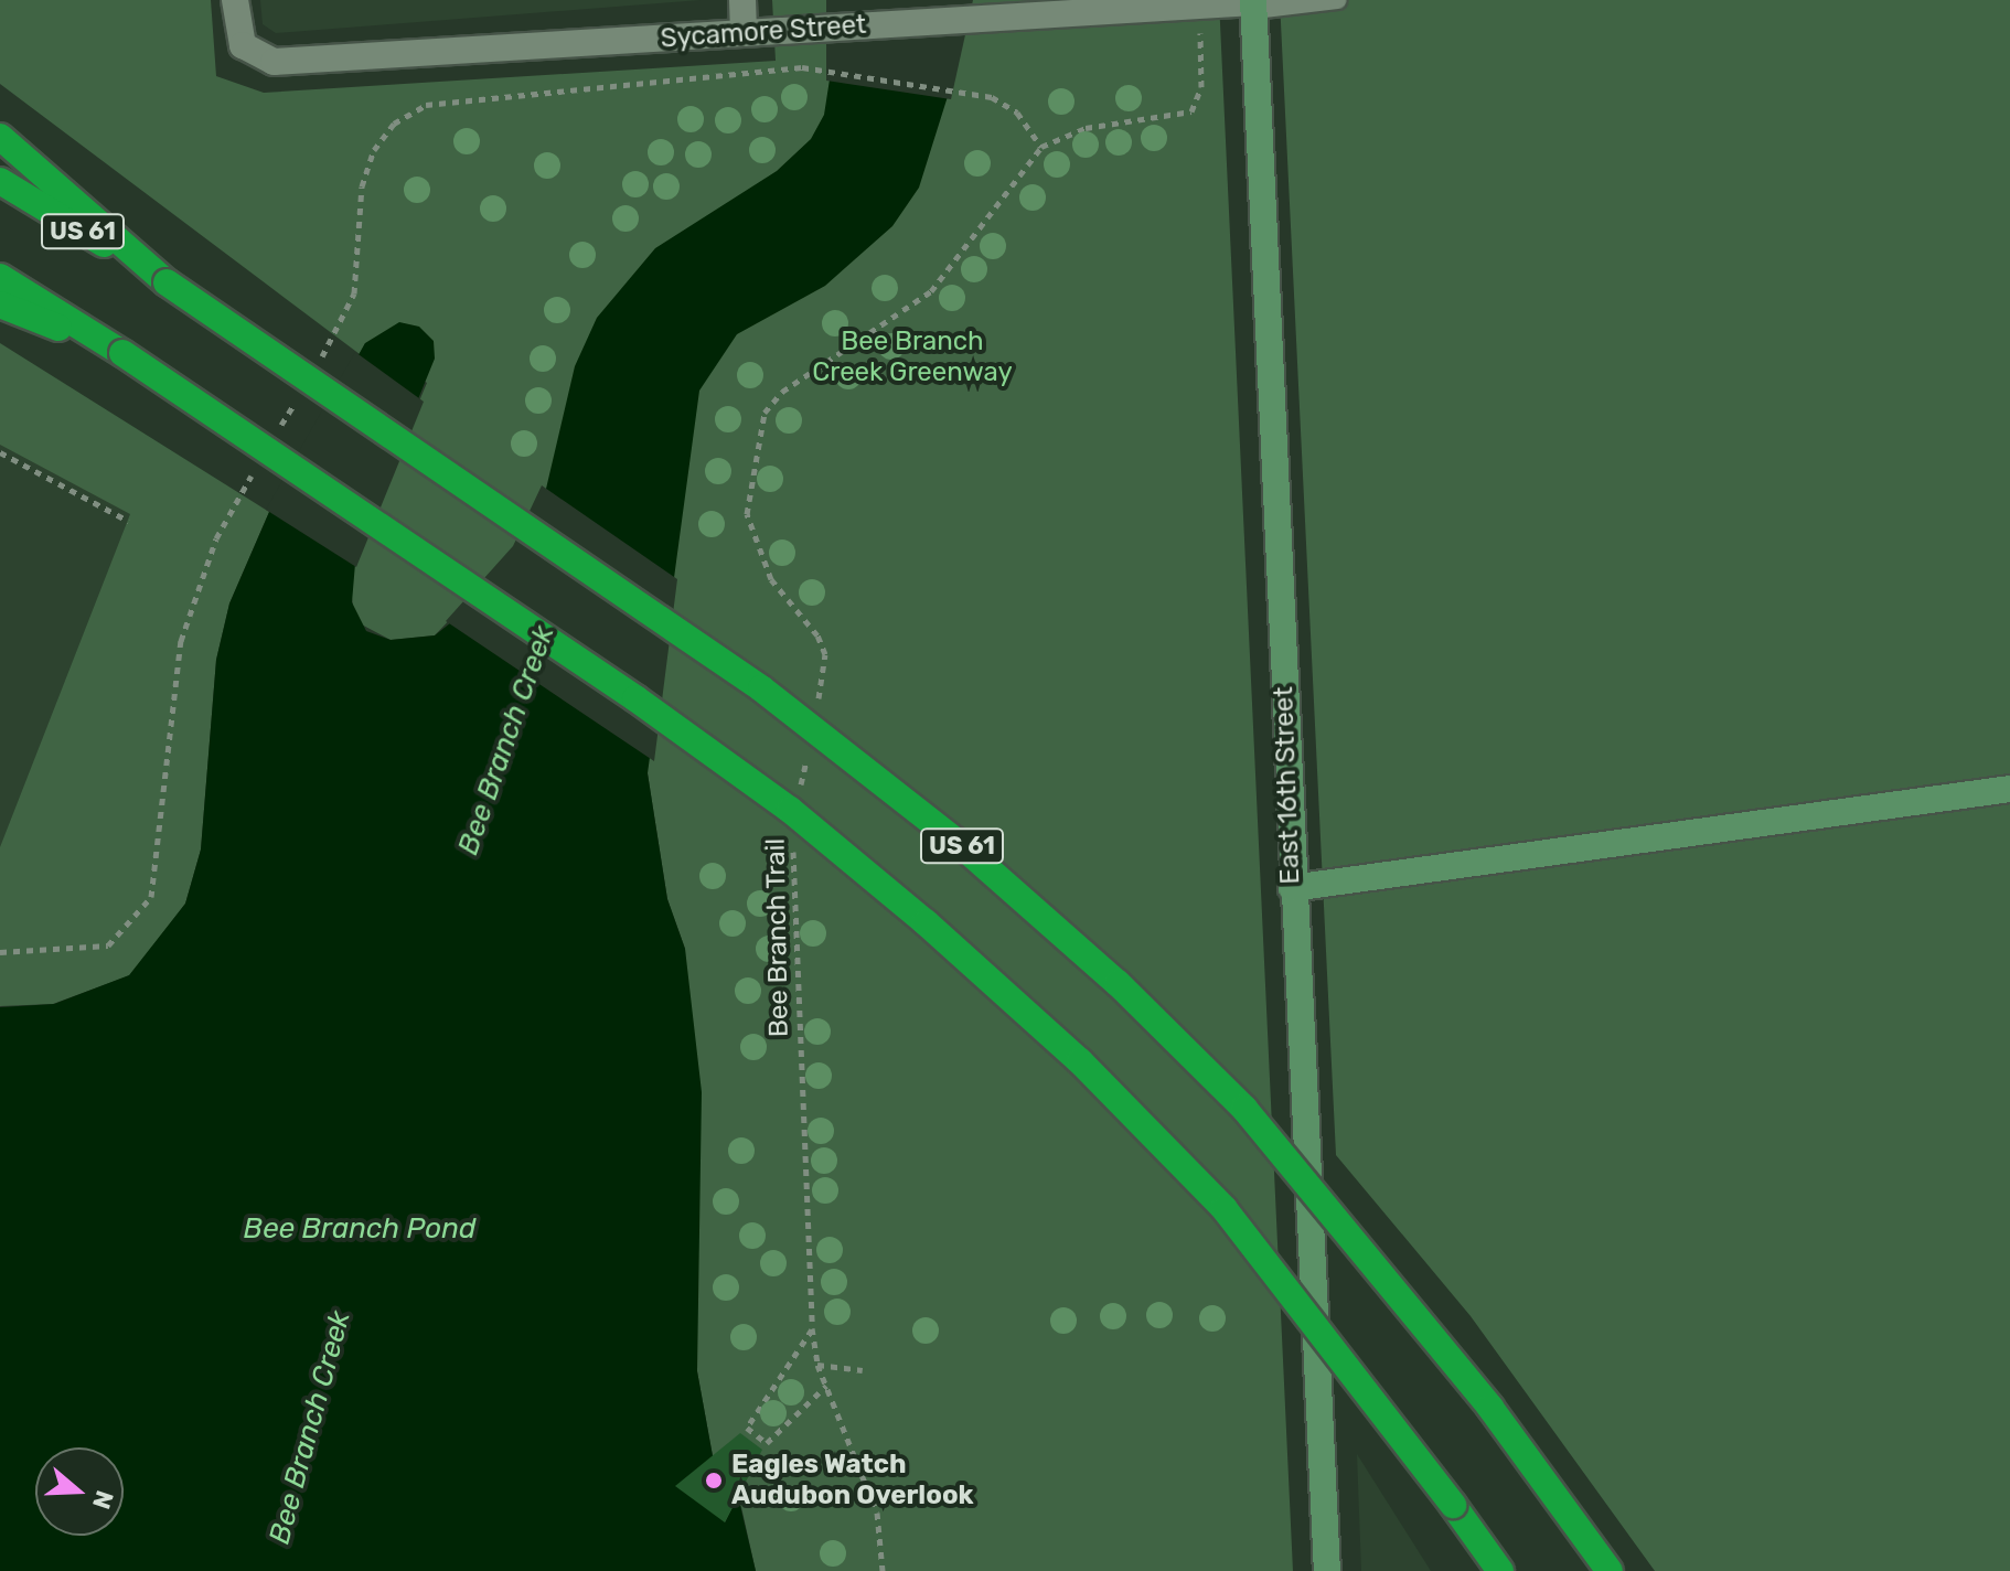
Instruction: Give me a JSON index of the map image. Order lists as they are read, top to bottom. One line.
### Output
{"streets":{"highway":["US 61"],"street":["Sycamore Street","East 16th Street"],"path":["Bee Branch Trail"]},"crossings":[["Sycamore Street","East 16th Street"]],"water":["Bee Branch Creek","Bee Branch Pond"],"parks":["Bee Branch Creek Greenway"],"places":["Eagles Watch Audubon Overlook"],"north":"right"}
